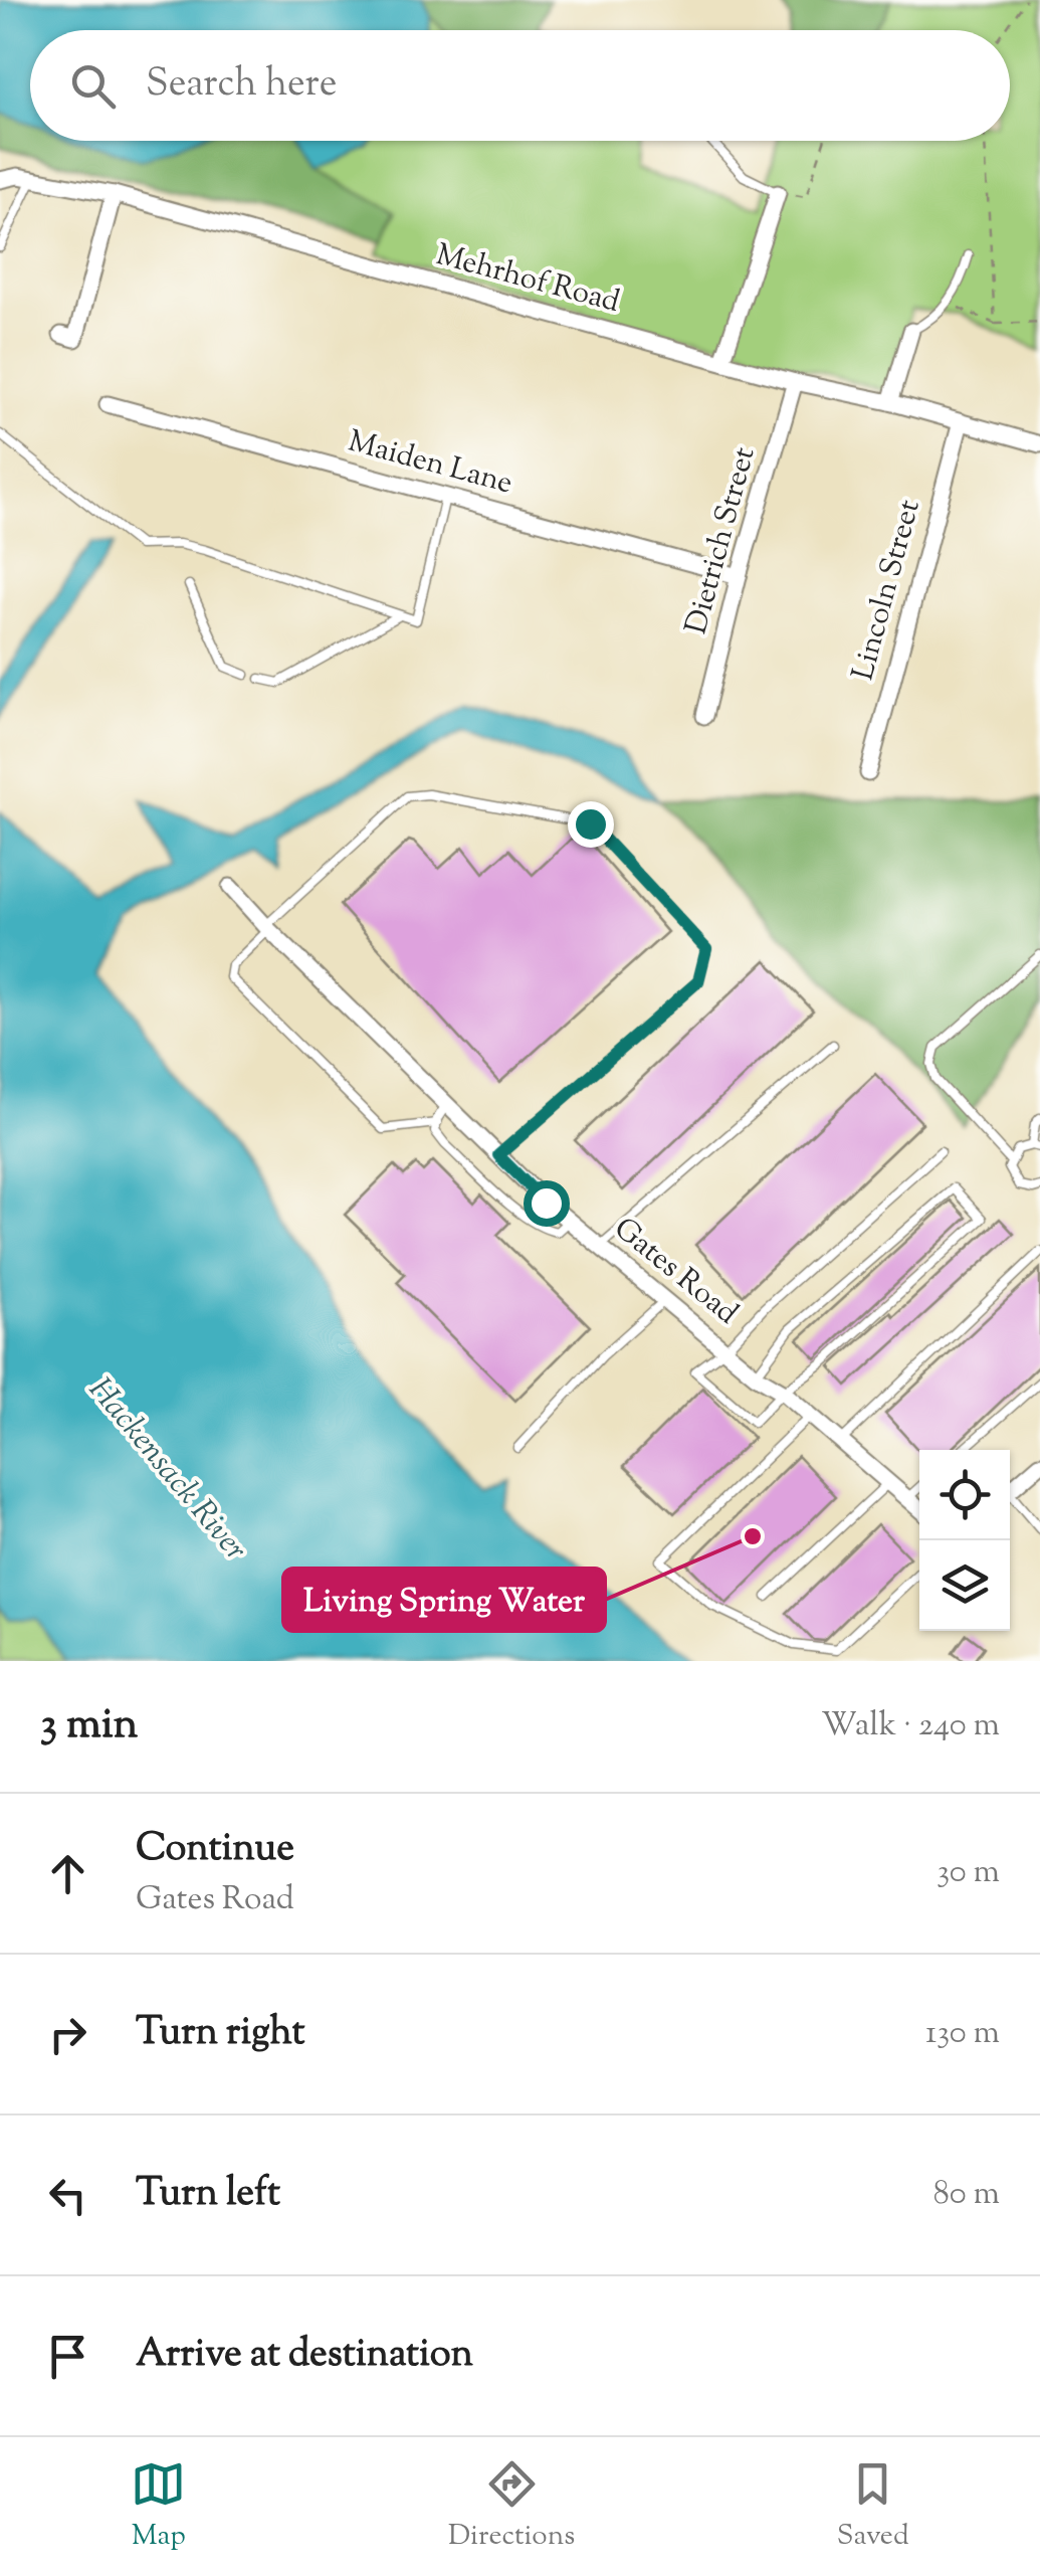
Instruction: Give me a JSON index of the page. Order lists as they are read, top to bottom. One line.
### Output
{"streets":{"street":["Mehrhof Road","Maiden Lane","Dietrich Street","Lincoln Street","Gates Road"]},"crossings":[["Mehrhof Road","Dietrich Street"],["Mehrhof Road","Lincoln Street"],["Maiden Lane","Dietrich Street"]],"water":["Hackensack River"],"places":["Living Spring Water"],"page":{"search":"Search here","heading":["3 min","Walk · 240 m"],"list":[["Continue","Gates Road","30 m"],["Turn right","130 m"],["Turn left","80 m"],"Arrive at destination"],"nav":["Map","Directions","Saved"]}}
